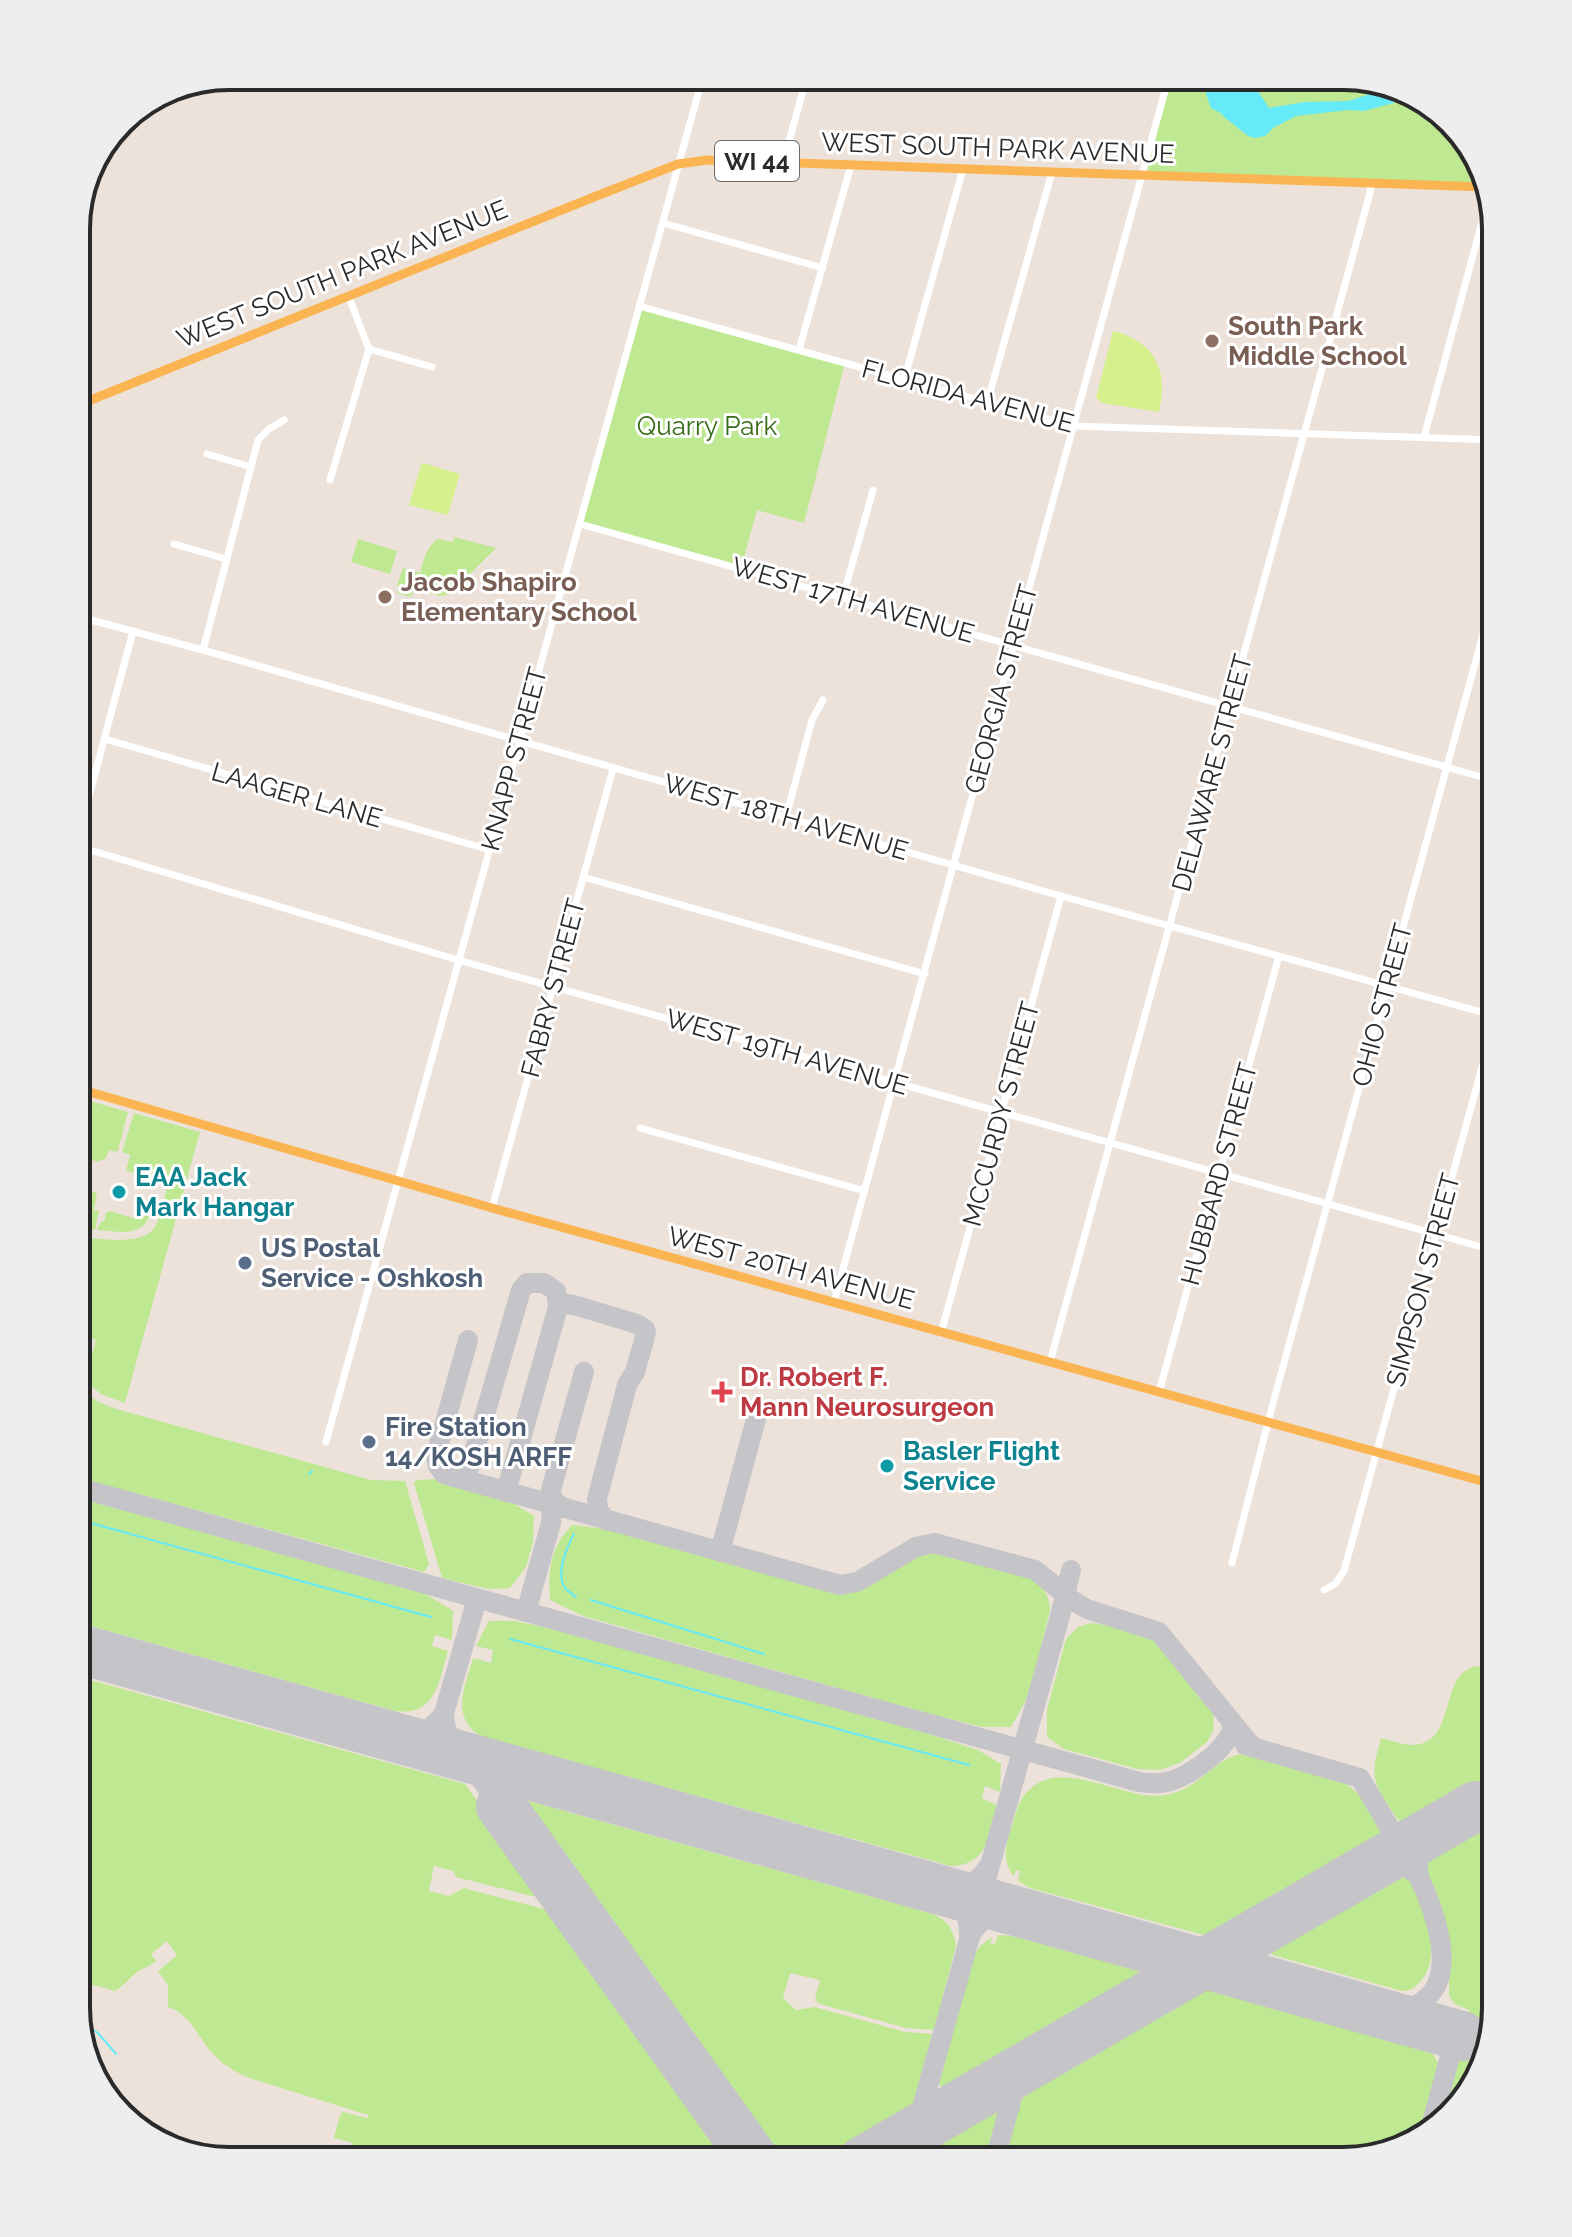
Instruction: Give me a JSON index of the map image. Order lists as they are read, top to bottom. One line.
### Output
{"streets":{"main road":["WEST SOUTH PARK AVENUE","WI 44","WEST 20TH AVENUE"],"street":["FLORIDA AVENUE","WEST 17TH AVENUE","GEORGIA STREET","KNAPP STREET","DELAWARE STREET","LAAGER LANE","WEST 18TH AVENUE","FABRY STREET","OHIO STREET","WEST 19TH AVENUE","MCCURDY STREET","HUBBARD STREET","SIMPSON STREET"]},"crossings":[["WEST SOUTH PARK AVENUE","GEORGIA STREET"],["WEST SOUTH PARK AVENUE","KNAPP STREET"],["WEST SOUTH PARK AVENUE","DELAWARE STREET"],["FLORIDA AVENUE","GEORGIA STREET"],["FLORIDA AVENUE","KNAPP STREET"],["FLORIDA AVENUE","DELAWARE STREET"],["WEST 17TH AVENUE","GEORGIA STREET"],["WEST 17TH AVENUE","KNAPP STREET"],["WEST 17TH AVENUE","DELAWARE STREET"],["WEST 17TH AVENUE","OHIO STREET"],["GEORGIA STREET","WEST 18TH AVENUE"],["GEORGIA STREET","WEST 19TH AVENUE"],["GEORGIA STREET","WEST 20TH AVENUE"],["KNAPP STREET","LAAGER LANE"],["KNAPP STREET","WEST 18TH AVENUE"],["KNAPP STREET","WEST 19TH AVENUE"],["KNAPP STREET","WEST 20TH AVENUE"],["DELAWARE STREET","WEST 18TH AVENUE"],["DELAWARE STREET","WEST 19TH AVENUE"],["DELAWARE STREET","WEST 20TH AVENUE"],["LAAGER LANE","WEST 19TH AVENUE"],["WEST 18TH AVENUE","FABRY STREET"],["WEST 18TH AVENUE","OHIO STREET"],["WEST 18TH AVENUE","MCCURDY STREET"],["WEST 18TH AVENUE","HUBBARD STREET"],["FABRY STREET","WEST 19TH AVENUE"],["FABRY STREET","WEST 20TH AVENUE"],["OHIO STREET","WEST 19TH AVENUE"],["OHIO STREET","WEST 20TH AVENUE"],["WEST 19TH AVENUE","MCCURDY STREET"],["WEST 19TH AVENUE","HUBBARD STREET"],["WEST 19TH AVENUE","SIMPSON STREET"],["MCCURDY STREET","WEST 20TH AVENUE"],["HUBBARD STREET","WEST 20TH AVENUE"],["WEST 20TH AVENUE","SIMPSON STREET"]],"parks":["Quarry Park"],"places":{"other":["South Park Middle School","Jacob Shapiro Elementary School","EAA Jack Mark Hangar","US Postal Service - Oshkosh","Fire Station 14/KOSH ARFF","Basler Flight Service"],"health":["Dr. Robert F. Mann Neurosurgeon"]}}
